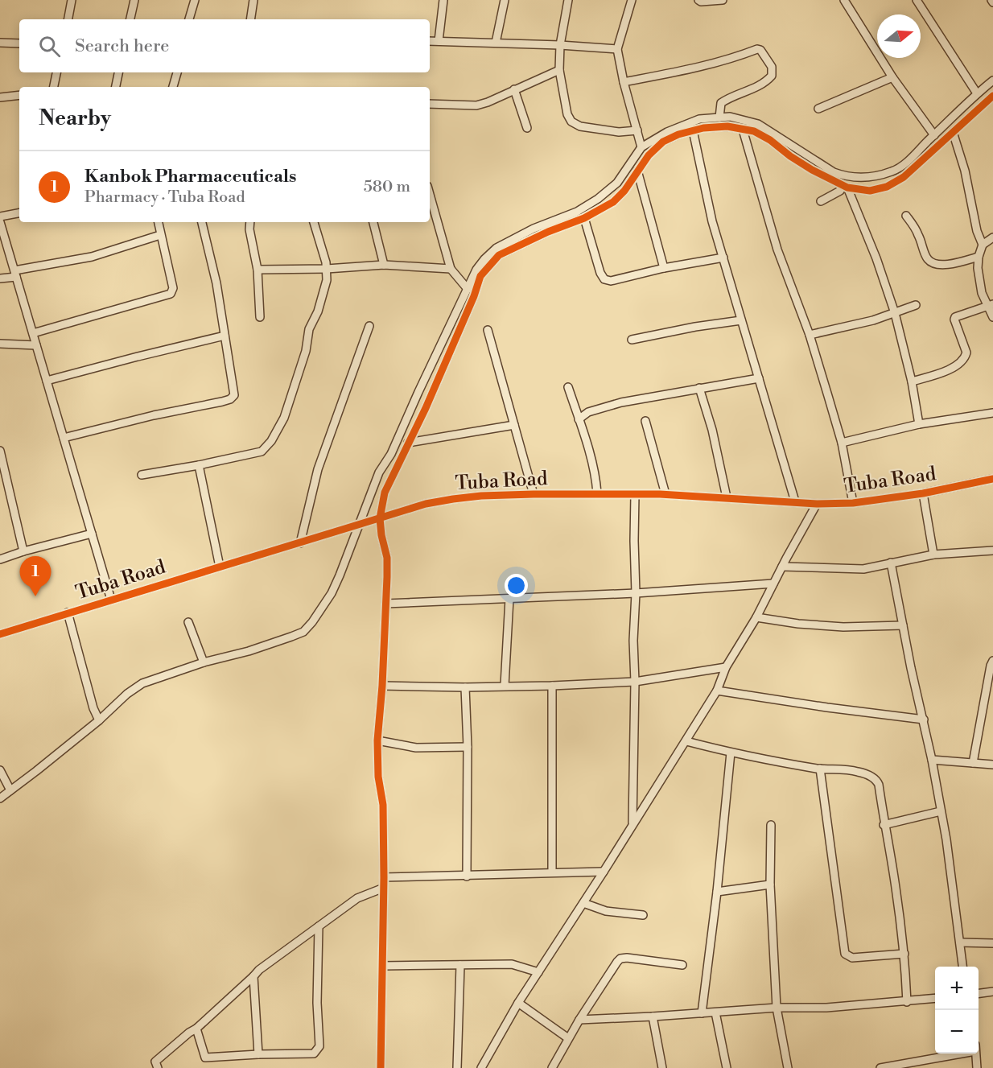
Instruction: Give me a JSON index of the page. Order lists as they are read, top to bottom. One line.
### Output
{"streets":{"street":["Tuba Road"]},"north":"right","page":{"search":"Search here","heading":"Nearby","list":[{"mark":"1","name":"Kanbok Pharmaceuticals","note":"Pharmacy · Tuba Road","value":"580 m"}],"pins":"1","map_buttons":["+","−"]}}
